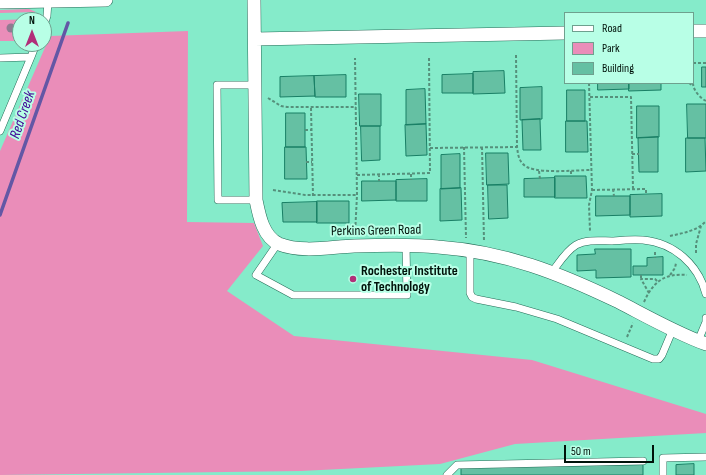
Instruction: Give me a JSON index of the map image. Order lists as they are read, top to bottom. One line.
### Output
{"streets":{"street":["Perkins Green Road"]},"water":["Red Creek"],"places":["Rochester Institute of Technology"],"legend":["Road","Park","Building"],"scale_bar":"50 m","north":"top"}
